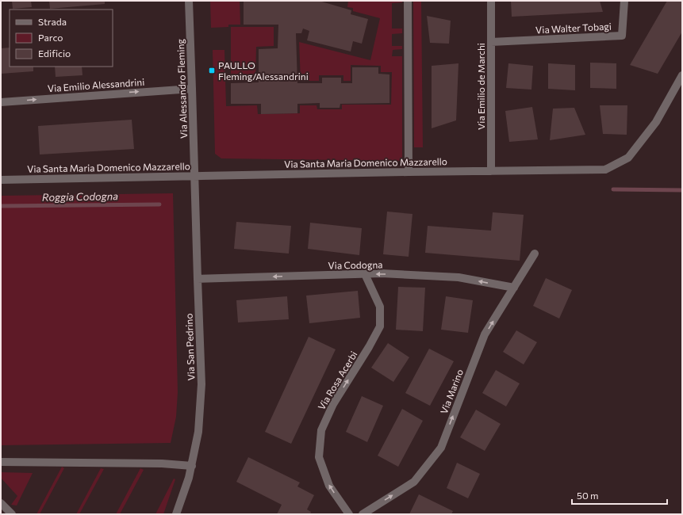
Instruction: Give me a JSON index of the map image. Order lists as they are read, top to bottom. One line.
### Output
{"streets":{"street":["Via Walter Tobagi","Via Emilio Alessandrini","Via Emilio de Marchi","Via Alessandro Fleming","Via Santa Maria Domenico Mazzarello","Via Codogna","Via San Pedrino","Via Rosa Acerbi","Via Marino"]},"crossings":[["Via Walter Tobagi","Via Emilio de Marchi"],["Via Emilio Alessandrini","Via Alessandro Fleming"],["Via Emilio de Marchi","Via Santa Maria Domenico Mazzarello"],["Via Alessandro Fleming","Via Santa Maria Domenico Mazzarello"],["Via Alessandro Fleming","Via San Pedrino"],["Via Santa Maria Domenico Mazzarello","Via San Pedrino"],["Via Codogna","Via San Pedrino"],["Via Codogna","Via Rosa Acerbi"],["Via Codogna","Via Marino"]],"one_way":["Via Emilio Alessandrini","Via Codogna","Via Rosa Acerbi","Via Marino"],"water":["Roggia Codogna"],"places":{"transit":["PAULLO Fleming/Alessandrini"]},"legend":["Strada","Parco","Edificio"],"scale_bar":"50 m"}
